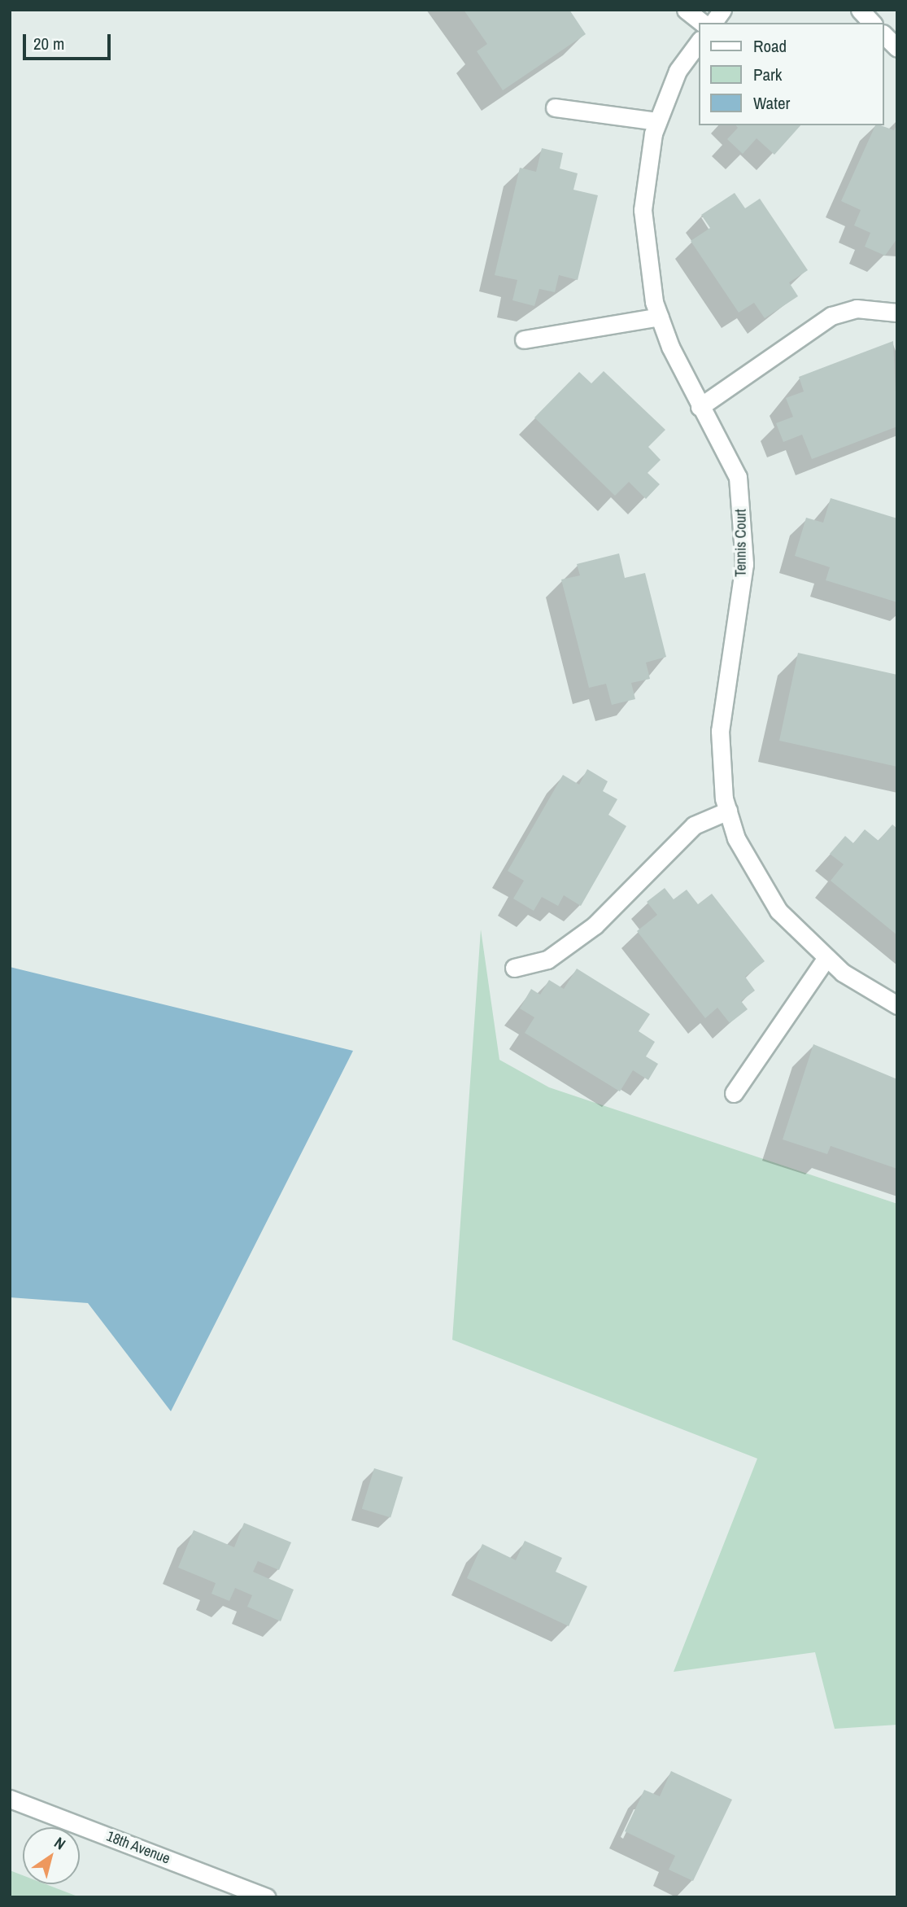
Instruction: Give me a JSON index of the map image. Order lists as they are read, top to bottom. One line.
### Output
{"streets":{"street":["Tennis Court","18th Avenue"]},"legend":["Road","Park","Water"],"scale_bar":"20 m","north":"top right"}
